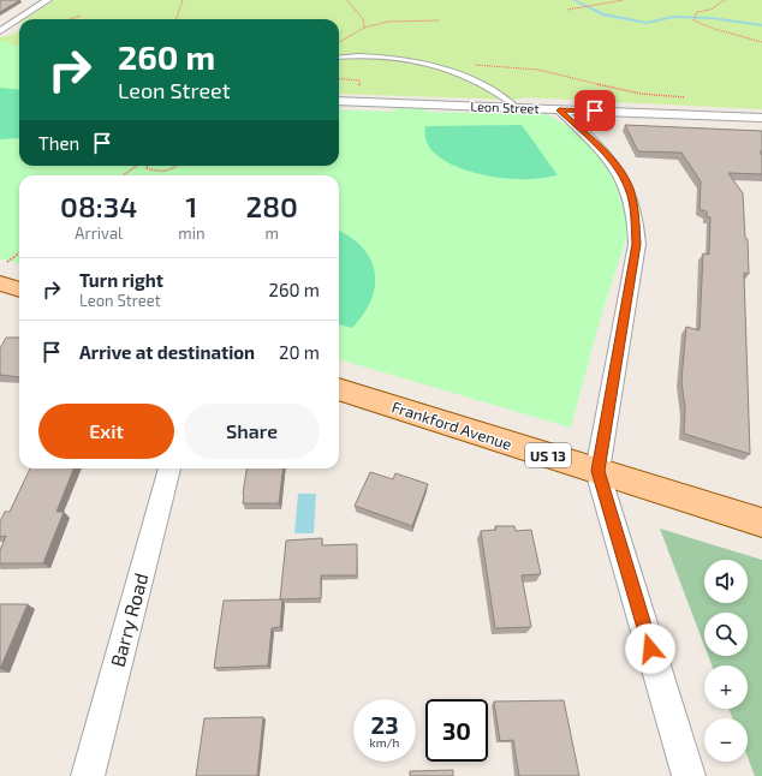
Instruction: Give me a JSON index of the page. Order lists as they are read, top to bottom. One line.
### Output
{"streets":{"main road":["Frankford Avenue","US 13"],"street":["Leon Street","Barry Road"]},"page":{"turn":["260 m","Leon Street"],"then":"Then","eta":["08:34","Arrival","1","min","280","m"],"list":[{"name":"Turn right","note":"Leon Street","value":"260 m"},{"name":"Arrive at destination","value":"20 m"}],"buttons":["Exit","Share"],"map_buttons":["+","−"],"speed":"23 km/h","limit":"30"}}
